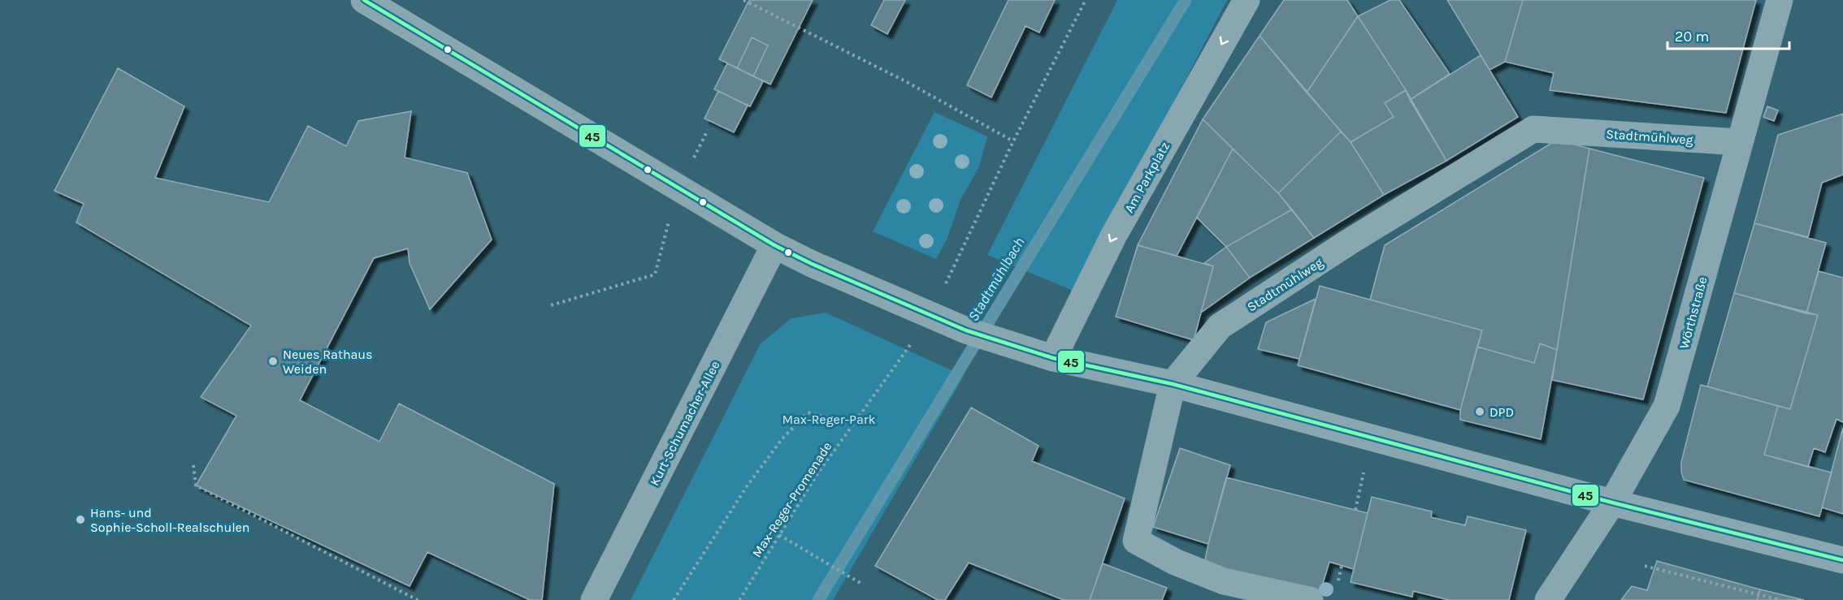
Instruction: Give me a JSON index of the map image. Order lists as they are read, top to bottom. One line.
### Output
{"streets":{"street":["Stadtmühlweg","Am Parkplatz","Wörthstraße","Kurt-Schumacher-Allee"],"path":["Max-Reger-Promenade"]},"crossings":[["Stadtmühlweg","Wörthstraße"]],"one_way":["Am Parkplatz"],"water":["Stadtmühlbach"],"parks":["Max-Reger-Park"],"places":["Neues Rathaus Weiden","DPD","Hans- und Sophie-Scholl-Realschulen"],"lines":["transit line 45"],"scale_bar":"20 m"}
